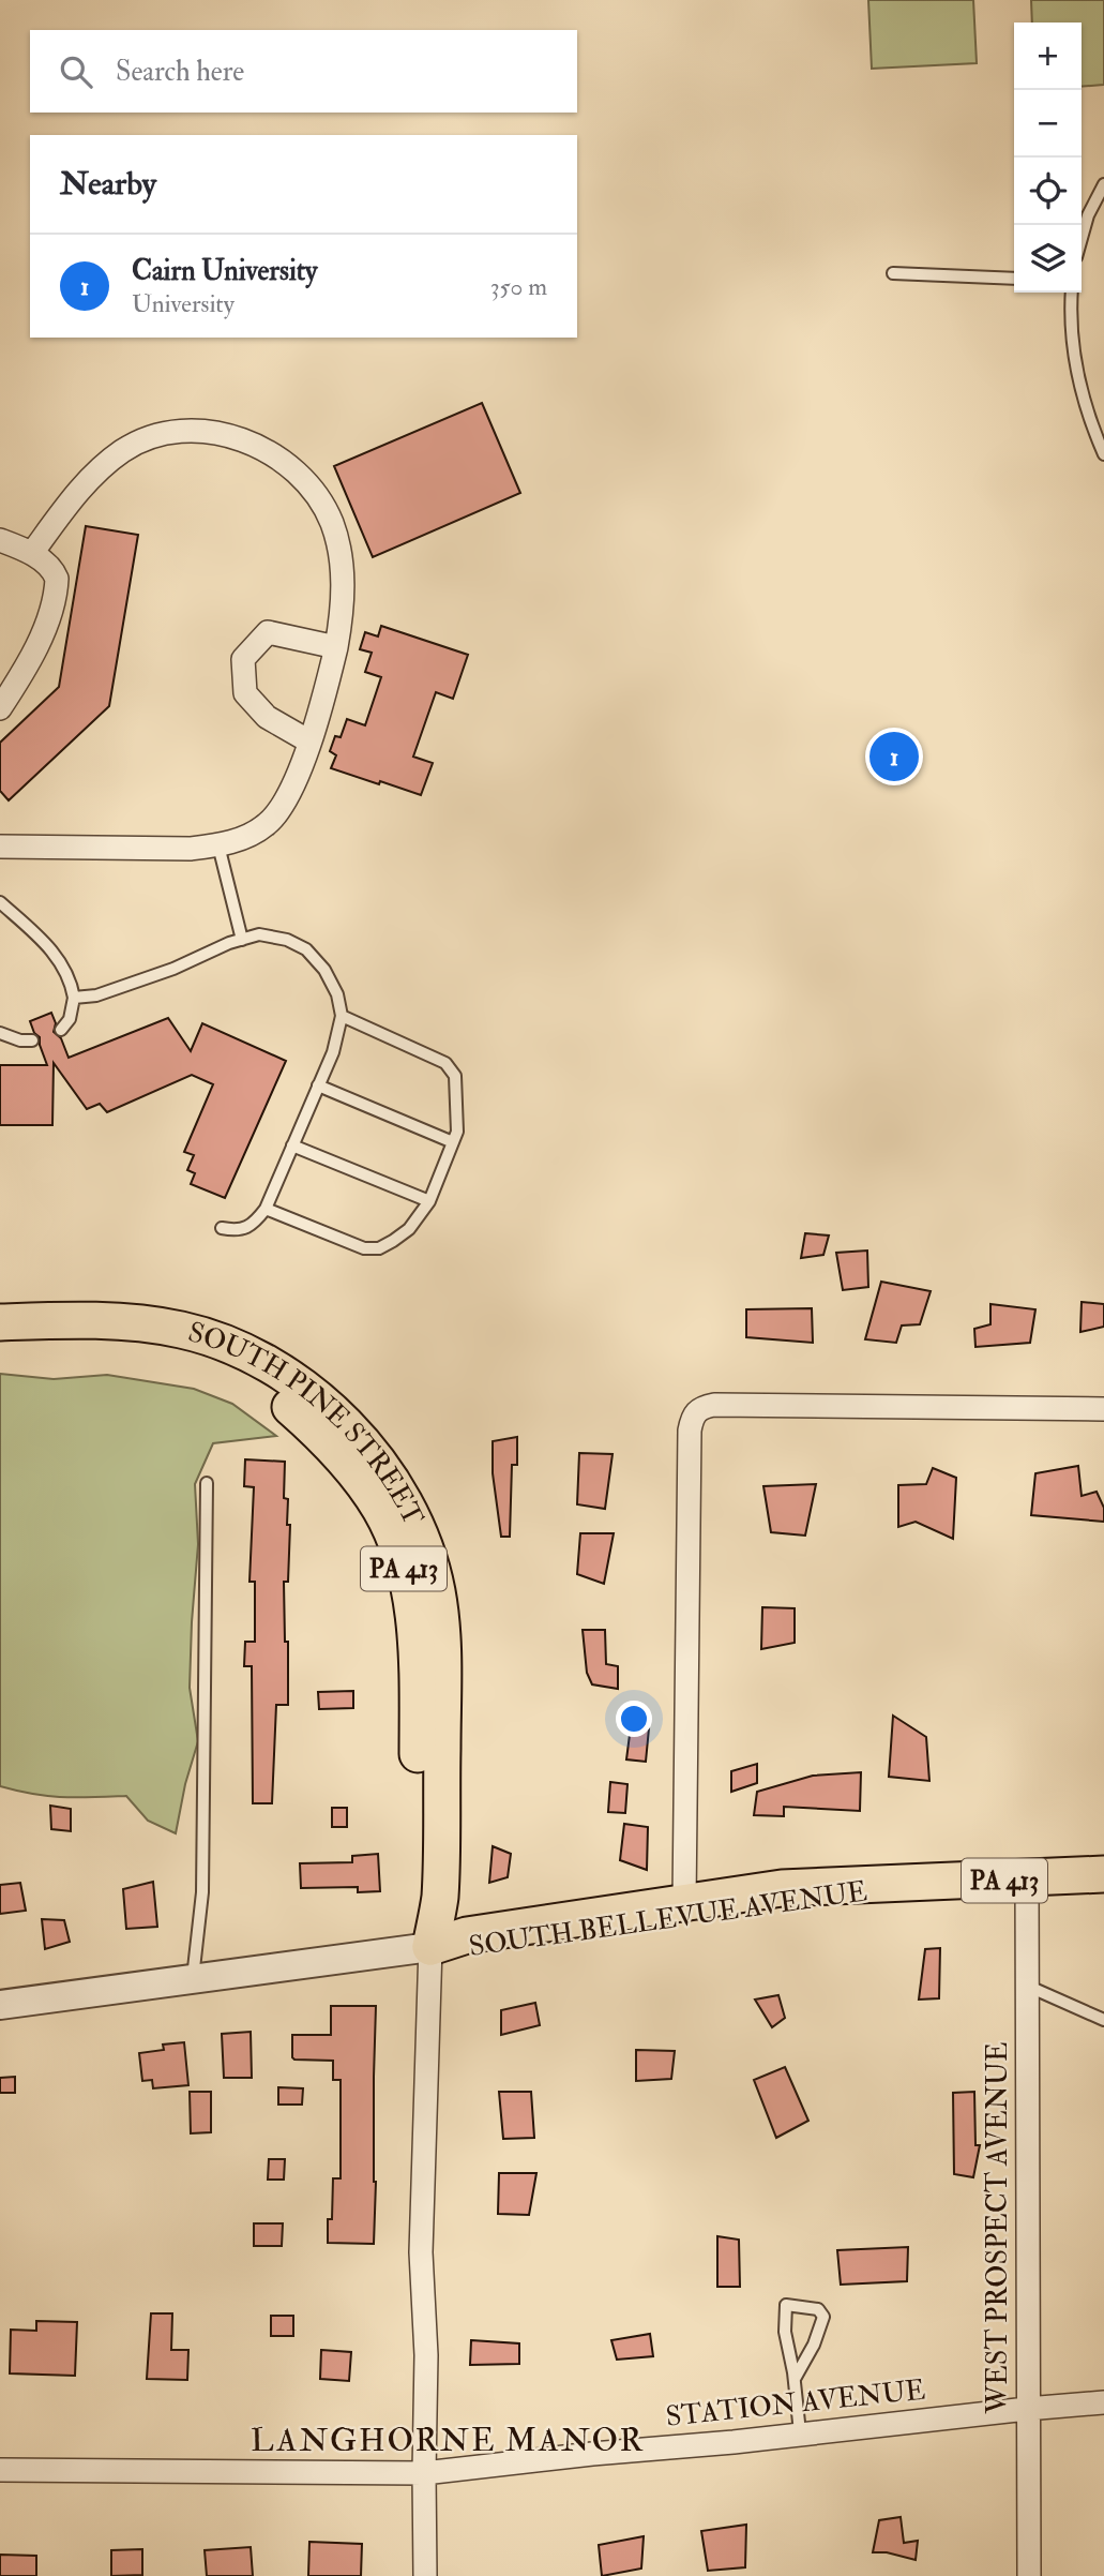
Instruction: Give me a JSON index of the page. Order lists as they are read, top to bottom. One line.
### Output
{"streets":{"main road":["SOUTH PINE STREET","PA 413","SOUTH BELLEVUE AVENUE"],"street":["WEST PROSPECT AVENUE","STATION AVENUE"]},"crossings":[["SOUTH PINE STREET","SOUTH BELLEVUE AVENUE"],["SOUTH BELLEVUE AVENUE","WEST PROSPECT AVENUE"],["WEST PROSPECT AVENUE","STATION AVENUE"]],"districts":["LANGHORNE MANOR"],"page":{"map_buttons":["+","−"],"search":"Search here","heading":"Nearby","list":[{"mark":"1","name":"Cairn University","note":"University","value":"350 m"}],"pins":"1"}}
